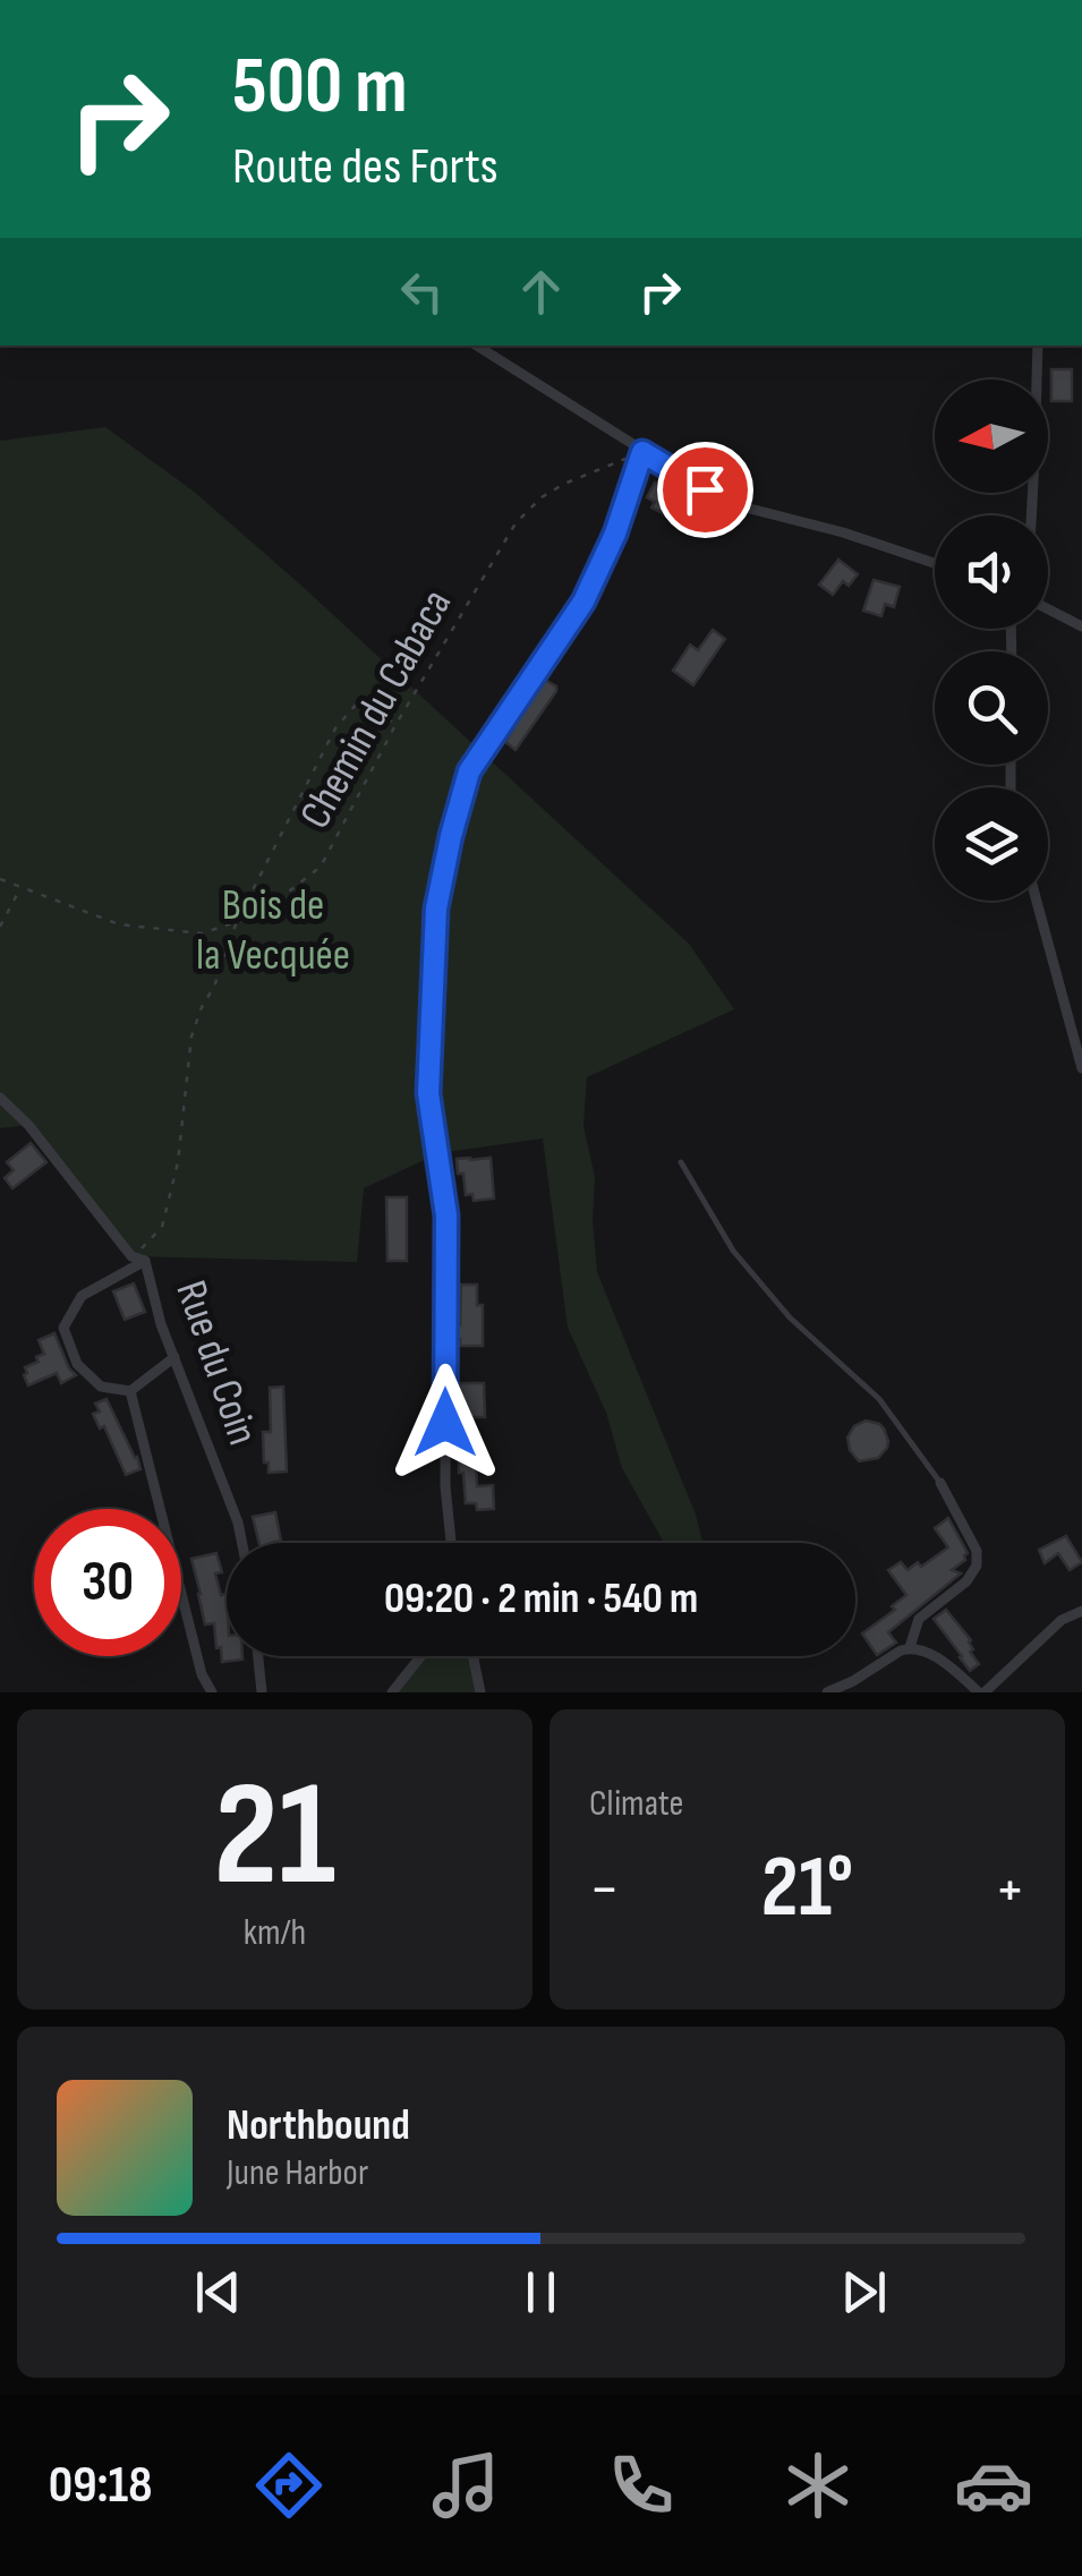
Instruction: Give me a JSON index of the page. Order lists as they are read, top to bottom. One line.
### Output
{"streets":{"street":["Rue du Coin"],"path":["Chemin du Cabaca"]},"parks":["Bois de la Vecquée"],"north":"left","page":{"turn":["500 m","Route des Forts"],"limit":"30","trip":"09:20 · 2 min · 540 m","tile":[["21","km/h"],"Climate"],"heat":["−","21°","+"],"song":["Northbound","June Harbor"],"tabs":"09:18"}}
